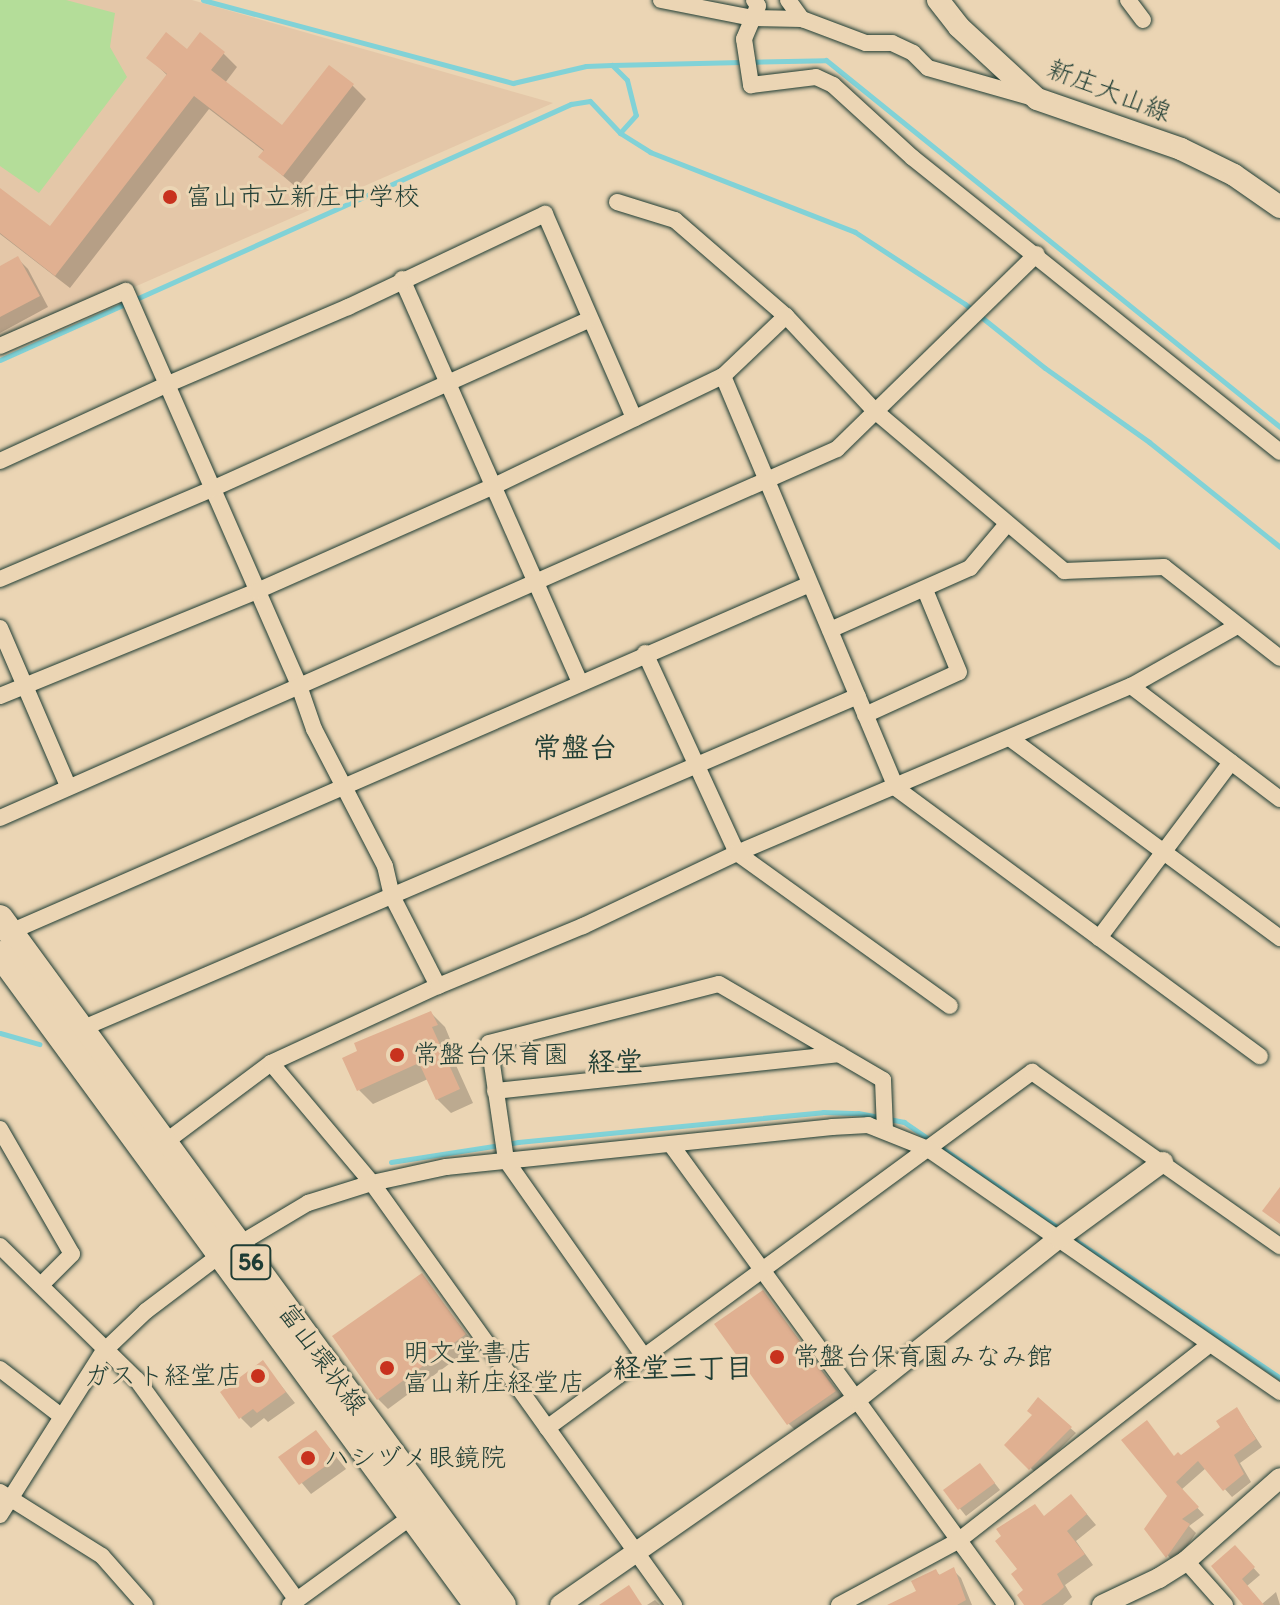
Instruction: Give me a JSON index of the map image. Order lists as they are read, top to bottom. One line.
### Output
{"streets":{"main road":["新庄大山線","56","富山環状線"]},"districts":["常盤台","経堂","経堂三丁目"],"places":["富山市立新庄中学校","常盤台保育園","常盤台保育園みなみ館","明文堂書店 富山新庄経堂店","ガスト経堂店","ハシヅメ眼鏡院"]}
